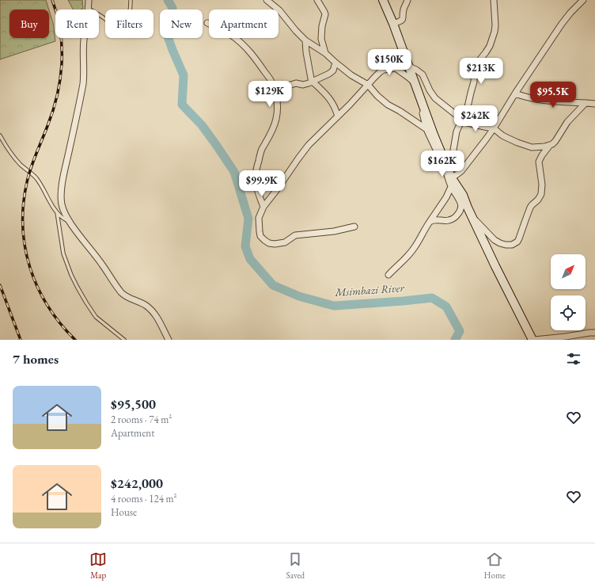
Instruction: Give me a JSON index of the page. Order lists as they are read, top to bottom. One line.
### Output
{"water":["Msimbazi River"],"north":"top right","page":{"chip":["Buy","Rent","Filters","New","Apartment"],"price":["$150K","$213K","$129K","$95.5K","$242K","$162K","$99.9K"],"heading":"7 homes","list":[{"name":"$95,500","note":"2 rooms · 74 m² · Apartment"},{"name":"$242,000","note":"4 rooms · 124 m² · House"}],"tabs":["Map","Saved","Home"]}}
